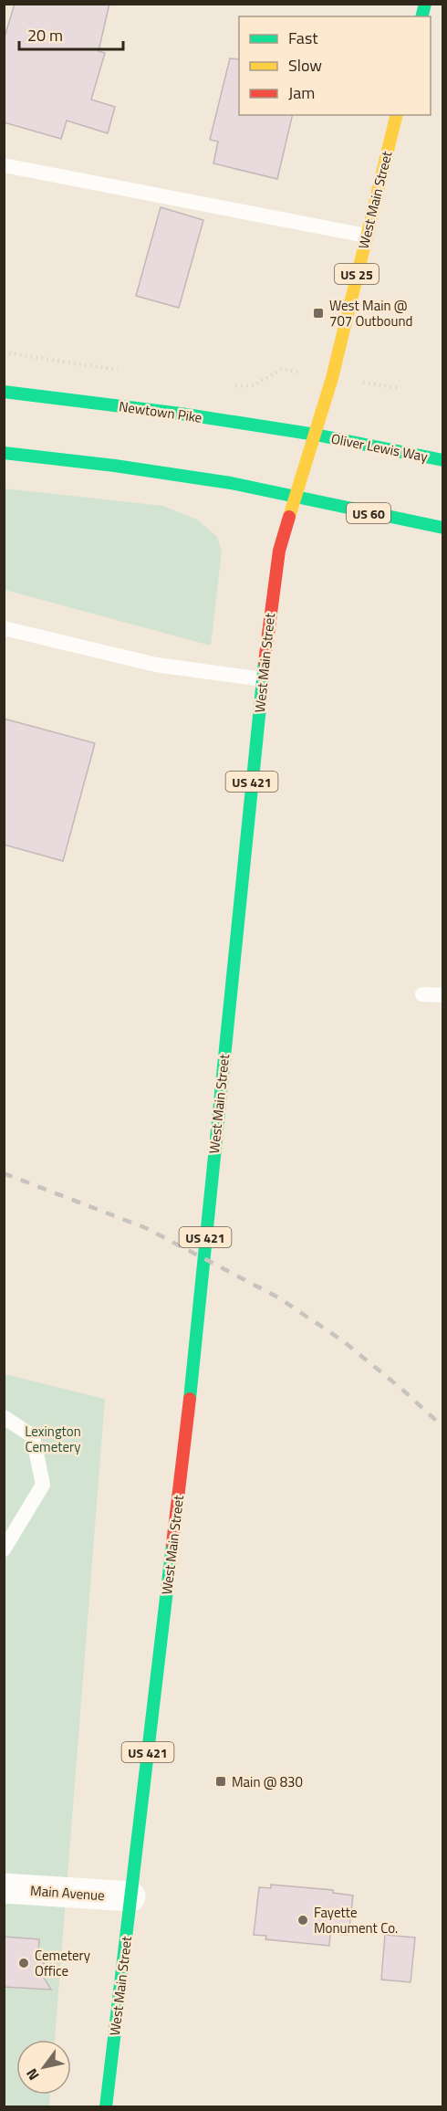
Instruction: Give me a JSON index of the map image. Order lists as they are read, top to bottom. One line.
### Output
{"streets":{"main road":["West Main Street","US 25","Newtown Pike","Oliver Lewis Way","US 60","US 421"],"street":["Main Avenue"]},"crossings":[["West Main Street","Newtown Pike"],["West Main Street","Oliver Lewis Way"],["West Main Street","US 60"],["West Main Street","Main Avenue"],["Newtown Pike","Oliver Lewis Way"]],"parks":["Lexington Cemetery"],"places":{"transit":["West Main @ 707 Outbound","Main @ 830"],"other":["Fayette Monument Co.","Cemetery Office"]},"legend":["Fast","Slow","Jam"],"scale_bar":"20 m","north":"bottom left"}
